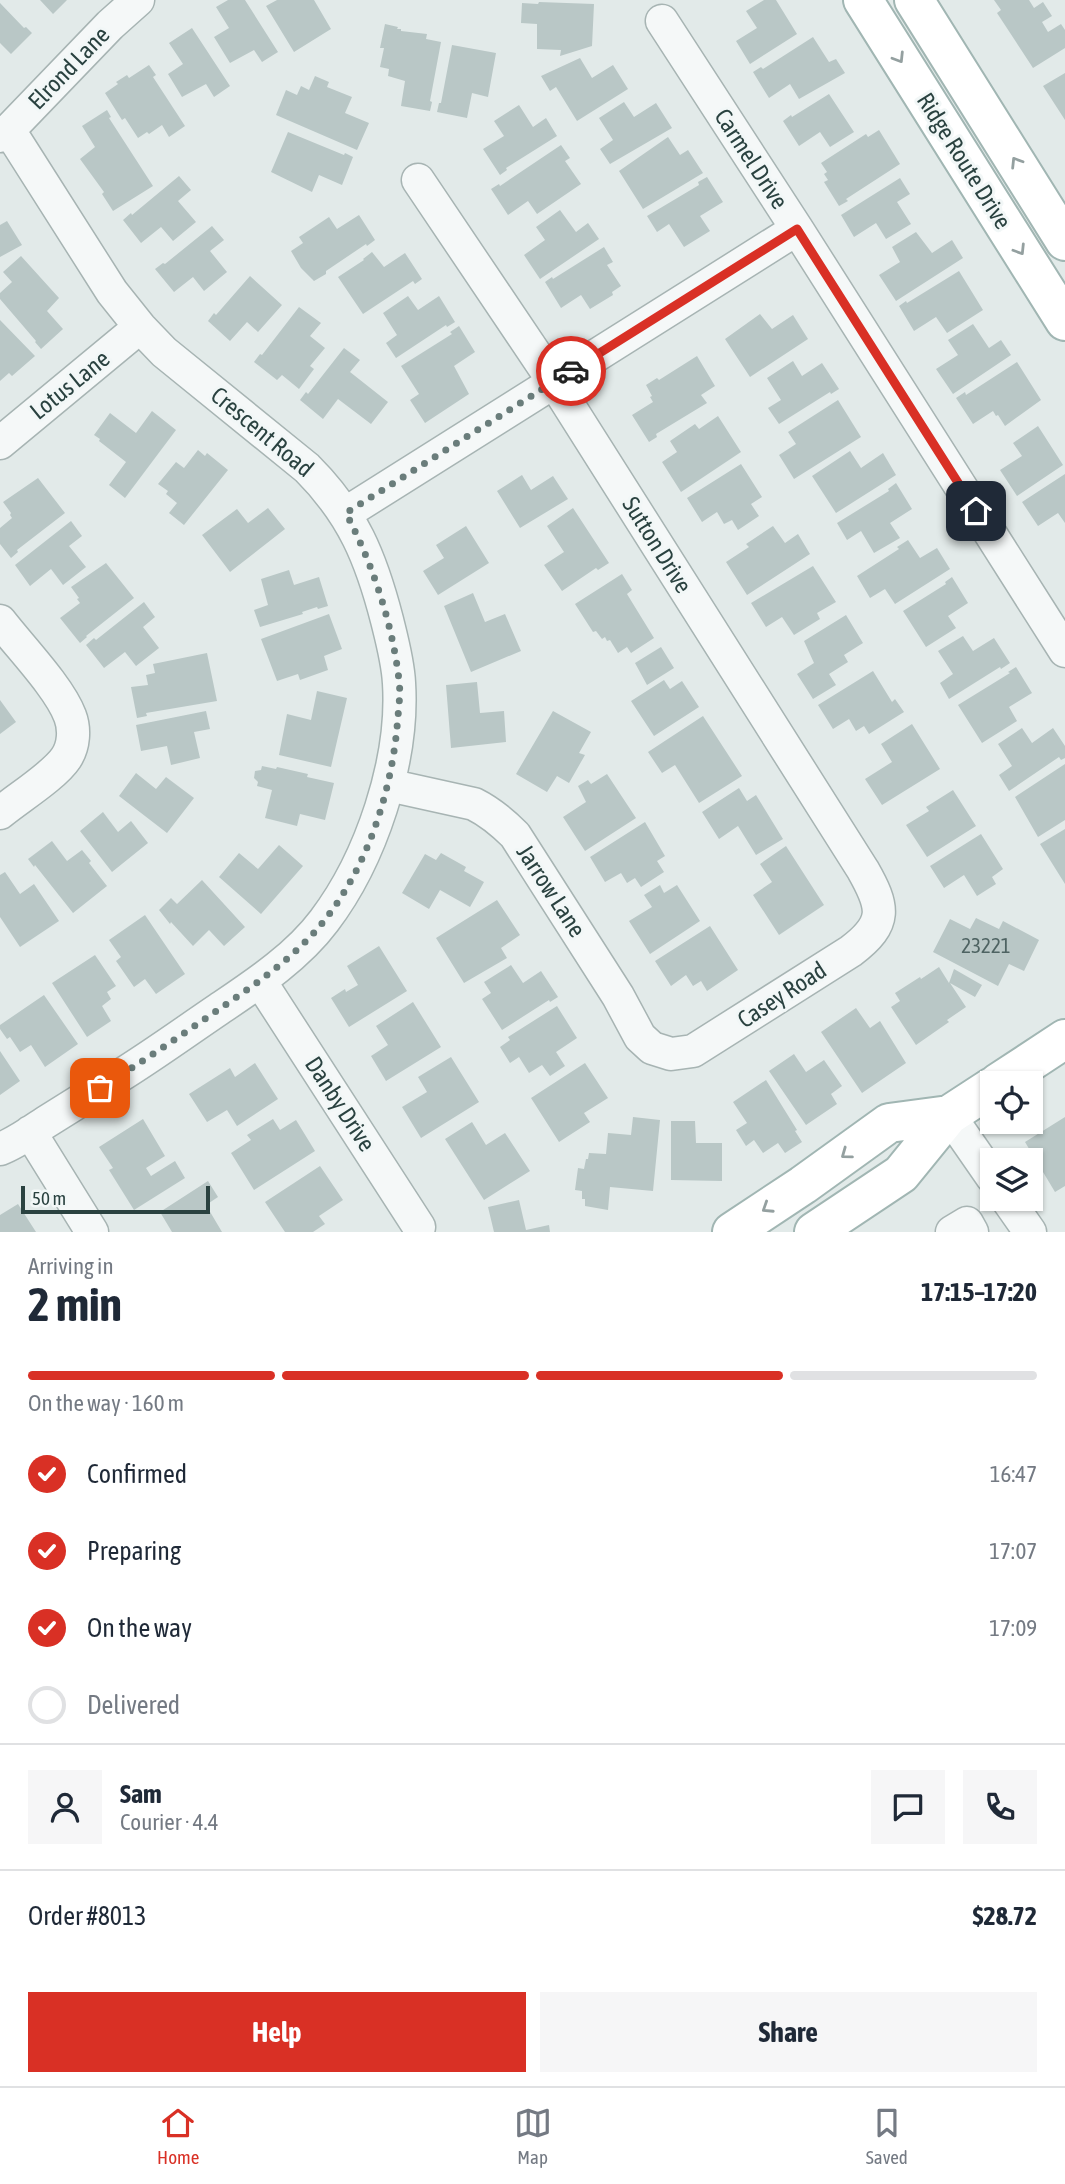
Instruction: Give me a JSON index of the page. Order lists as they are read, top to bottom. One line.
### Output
{"streets":{"main road":["Ridge Route Drive"],"street":["Elrond Lane","Carmel Drive","Lotus Lane","Crescent Road","Sutton Drive","Jarrow Lane","Casey Road","Danby Drive"]},"crossings":[["Elrond Lane","Crescent Road"],["Lotus Lane","Crescent Road"],["Crescent Road","Jarrow Lane"],["Crescent Road","Danby Drive"],["Sutton Drive","Casey Road"],["Jarrow Lane","Casey Road"]],"house_numbers":["23221"],"scale_bar":"50 m","page":{"scale":"50 m","heading":["2 min","Arriving in","17:15–17:20"],"panel":["Sam","Courier · 4.4","Order #8013","$28.72"],"bar":"On the way · 160 m","list":[["Confirmed","16:47"],["Preparing","17:07"],["On the way","17:09"],"Delivered"],"buttons":["Help","Share"],"tabs":["Home","Map","Saved"]}}
